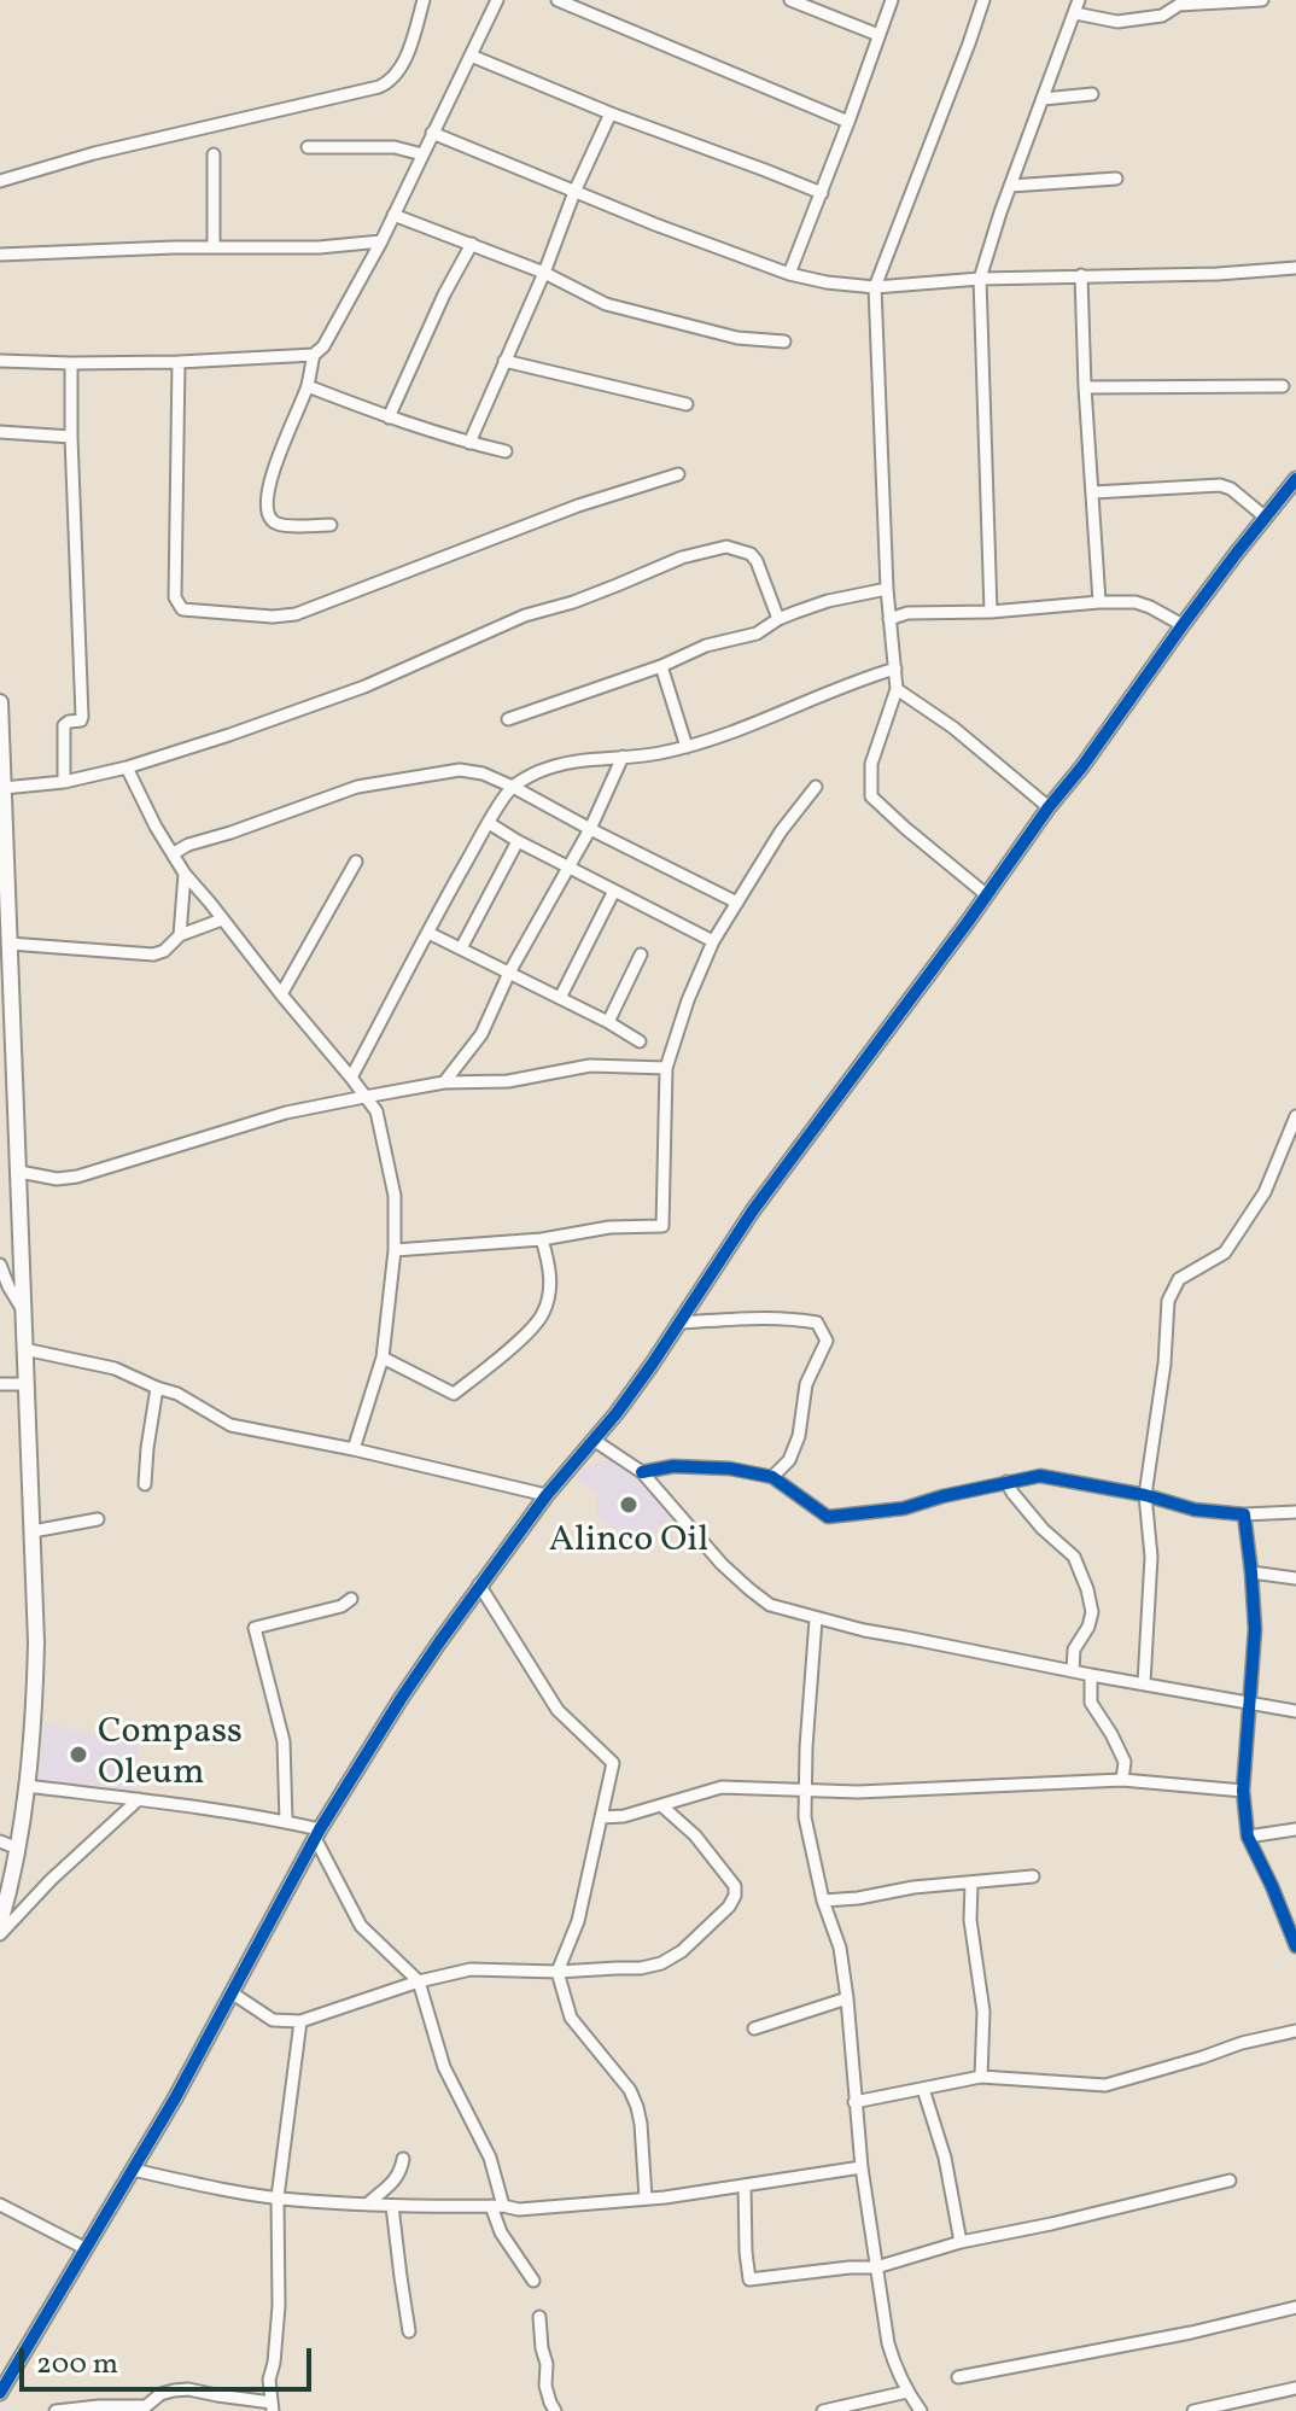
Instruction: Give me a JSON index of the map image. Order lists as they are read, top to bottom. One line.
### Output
{"places":["Alinco Oil","Compass Oleum"],"scale_bar":"200 m"}
